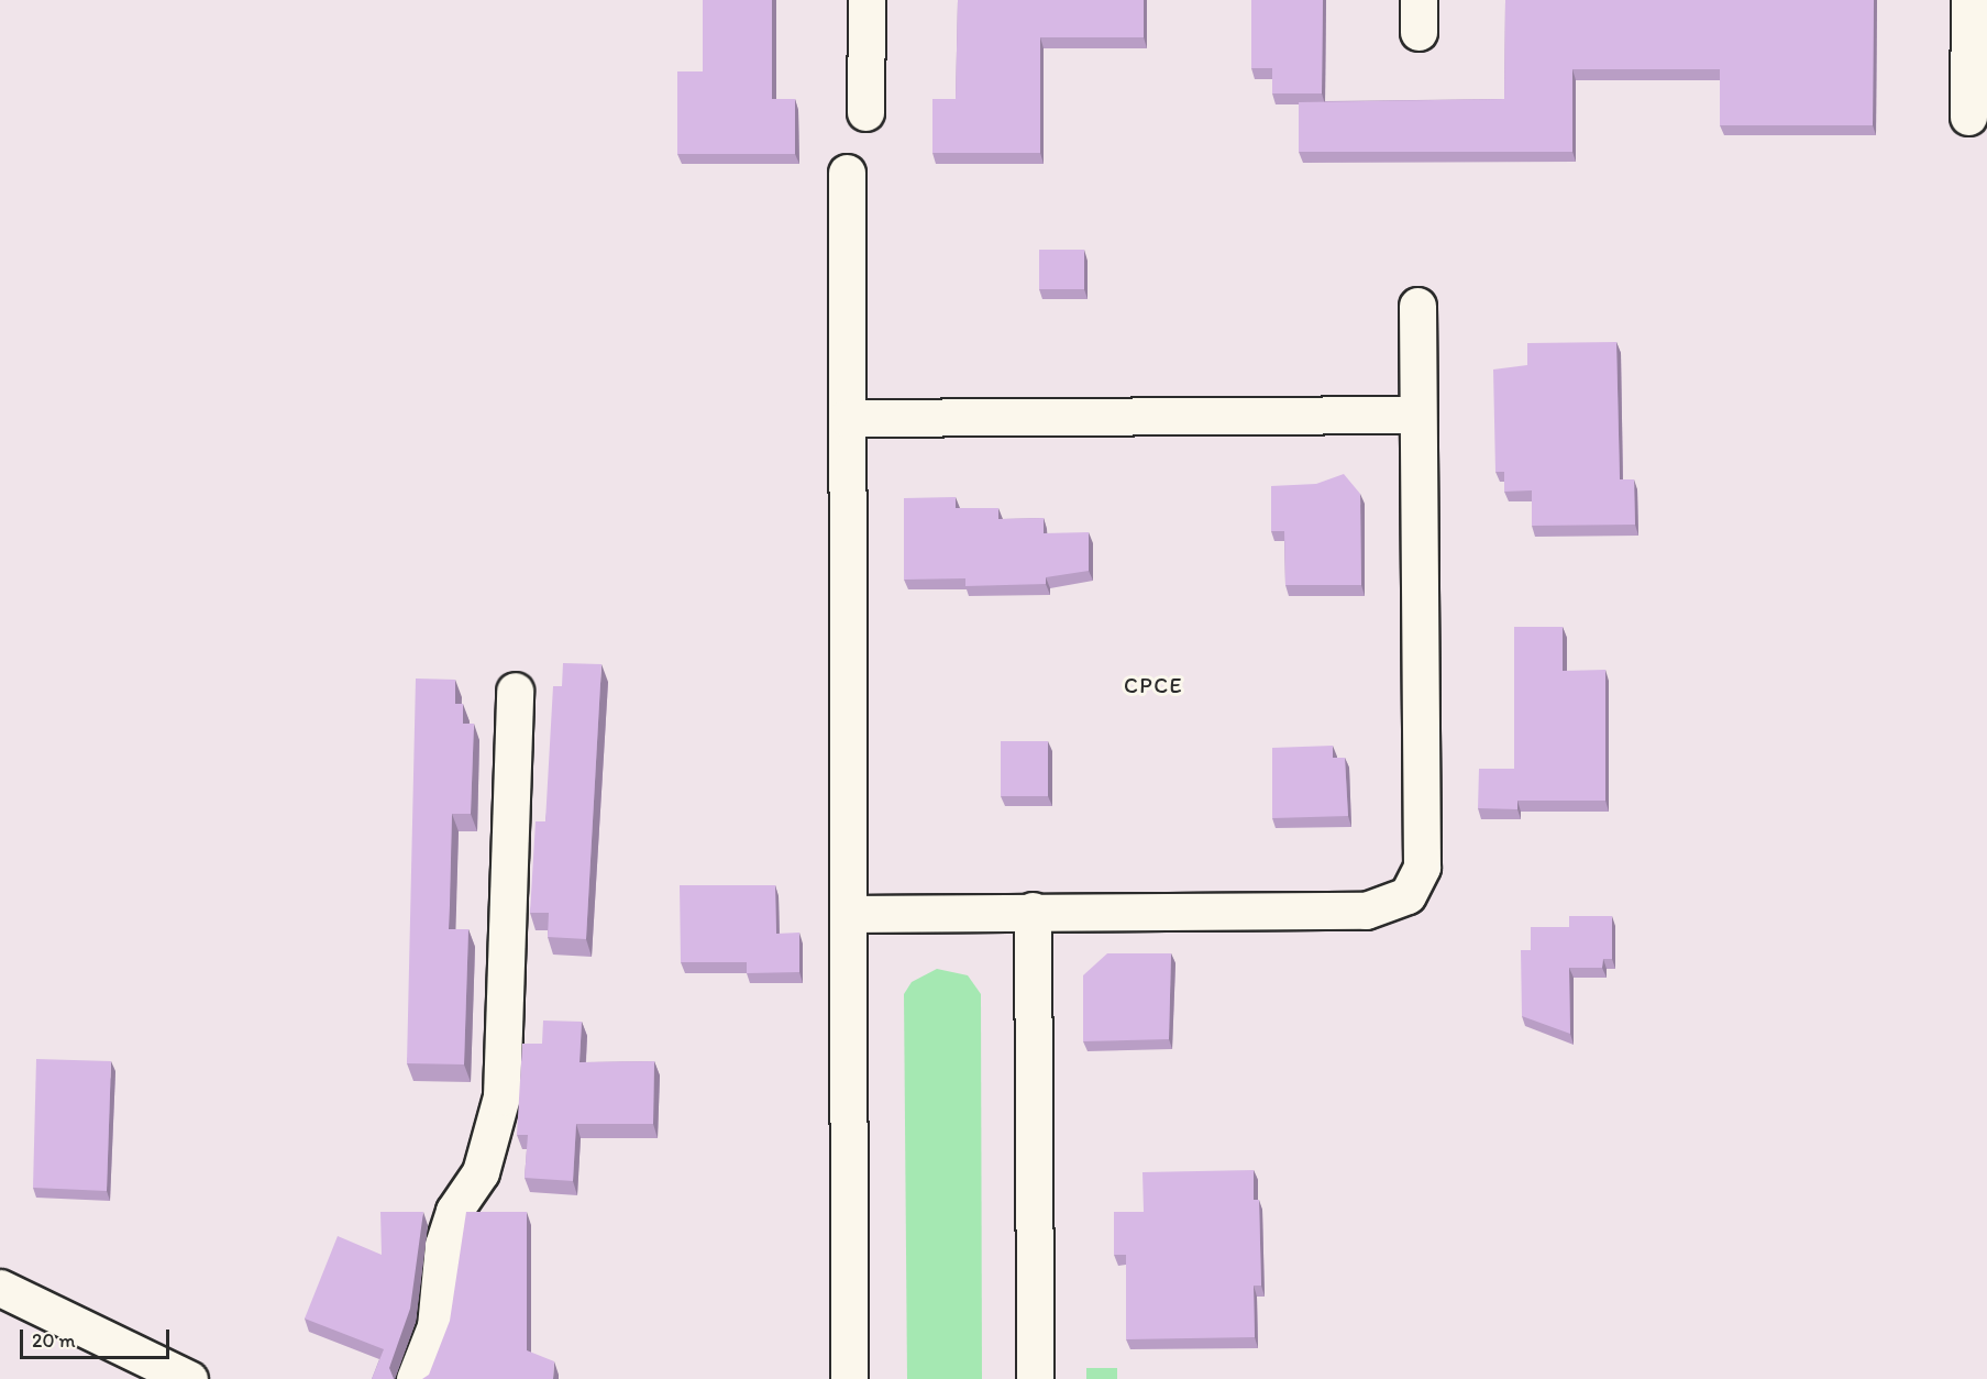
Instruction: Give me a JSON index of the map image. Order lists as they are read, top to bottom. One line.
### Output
{"districts":["CPCE"],"scale_bar":"20 m"}
